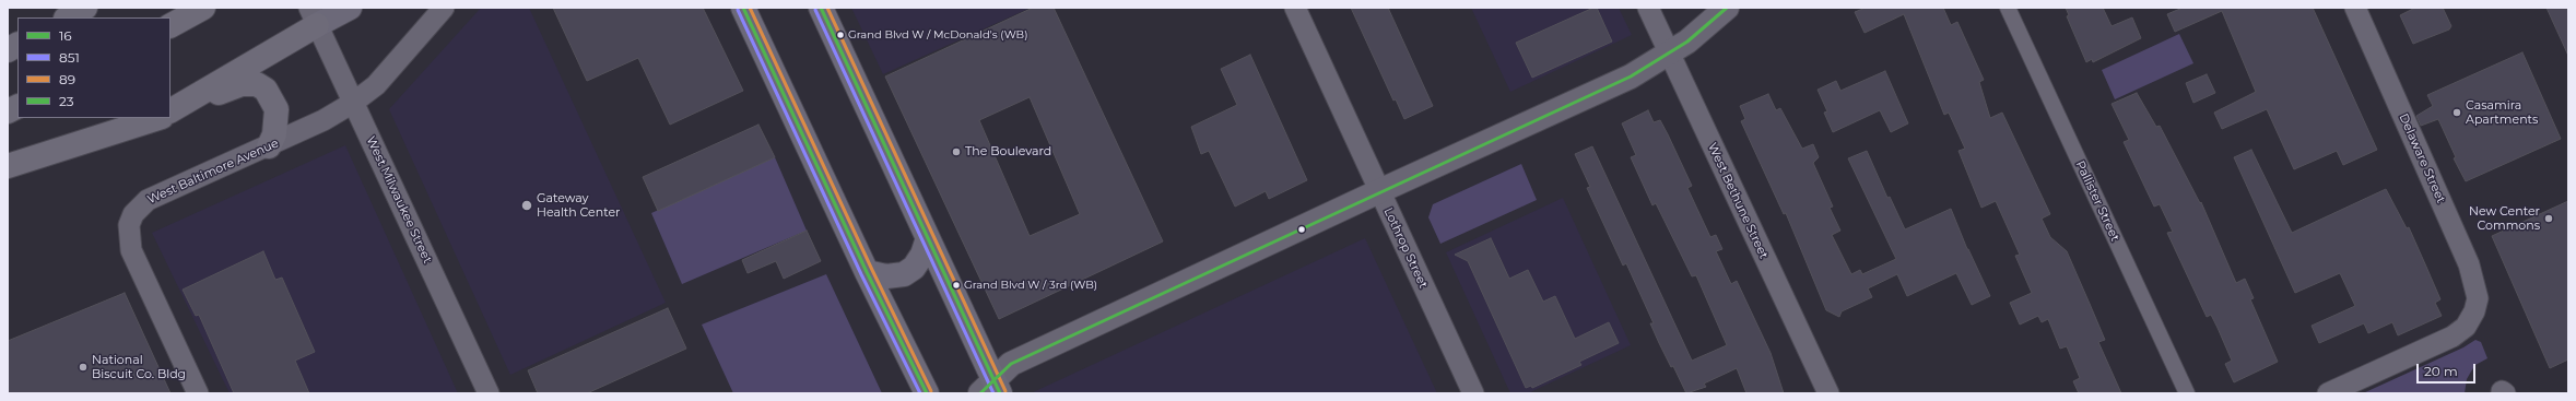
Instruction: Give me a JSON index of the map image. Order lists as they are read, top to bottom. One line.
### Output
{"streets":{"street":["Delaware Street","West Baltimore Avenue","West Milwaukee Street","West Bethune Street","Pallister Street","Lothrop Street"]},"crossings":[["West Baltimore Avenue","West Milwaukee Street"]],"places":["Grand Blvd W / McDonald's (WB)","Casamira Apartments","The Boulevard","Gateway Health Center","New Center Commons","Grand Blvd W / 3rd (WB)","National Biscuit Co. Bldg"],"lines":["transit line 16","transit line 89","transit line 23","transit line 851"],"legend":["16","851","89","23"],"scale_bar":"20 m"}
